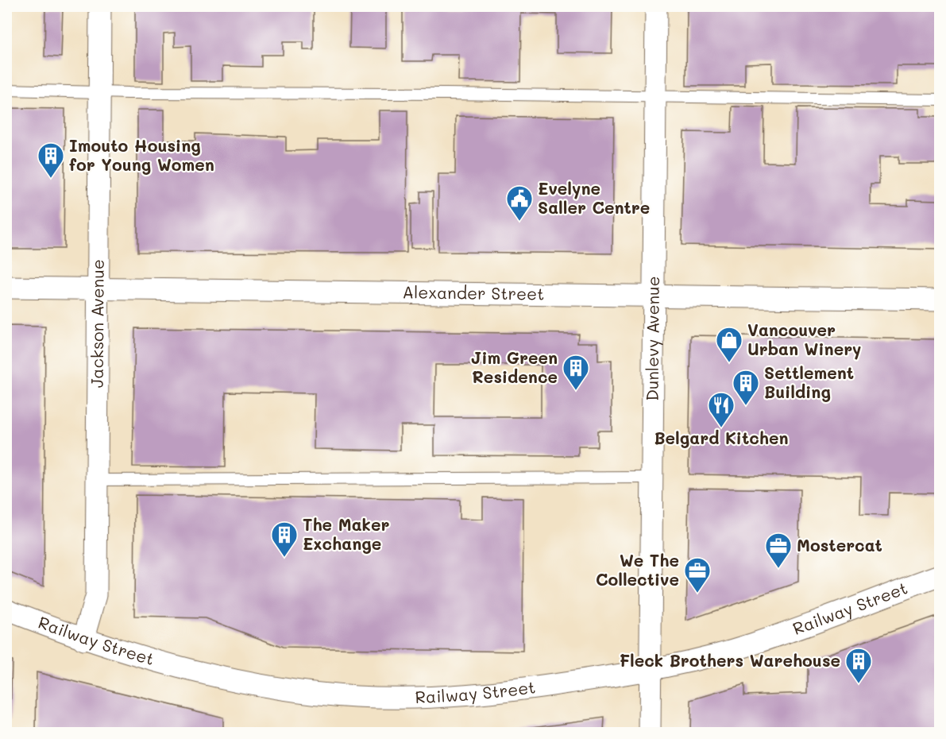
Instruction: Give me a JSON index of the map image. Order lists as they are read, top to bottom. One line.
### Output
{"streets":{"street":["Alexander Street","Jackson Avenue","Dunlevy Avenue","Railway Street"]},"crossings":[["Alexander Street","Jackson Avenue"],["Alexander Street","Dunlevy Avenue"],["Jackson Avenue","Railway Street"],["Dunlevy Avenue","Railway Street"]],"places":{"building":["Imouto Housing for Young Women","Jim Green Residence","Settlement Building","The Maker Exchange","Fleck Brothers Warehouse"],"public building":["Evelyne Saller Centre"],"shop":["Vancouver Urban Winery"],"restaurant":["Belgard Kitchen"],"office":["Mostercat","We The Collective"]}}
